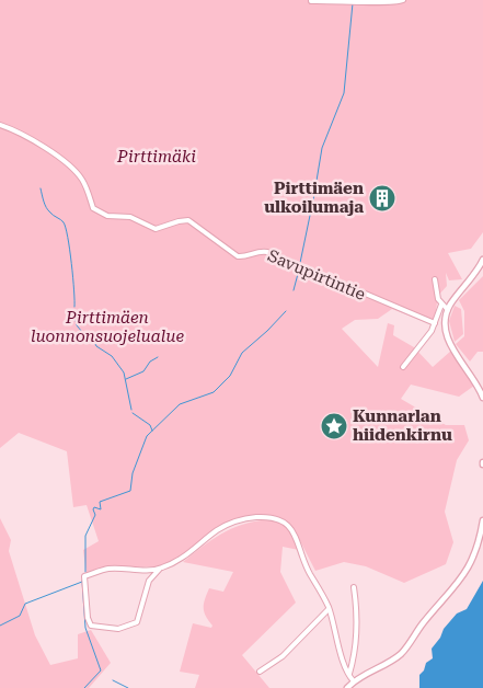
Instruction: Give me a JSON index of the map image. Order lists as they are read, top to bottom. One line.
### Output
{"streets":{"street":["Savupirtintie"]},"parks":["Pirttimäki","Pirttimäen luonnonsuojelualue"],"places":{"building":["Pirttimäen ulkoilumaja"],"place":["Kunnarlan hiidenkirnu"]}}
